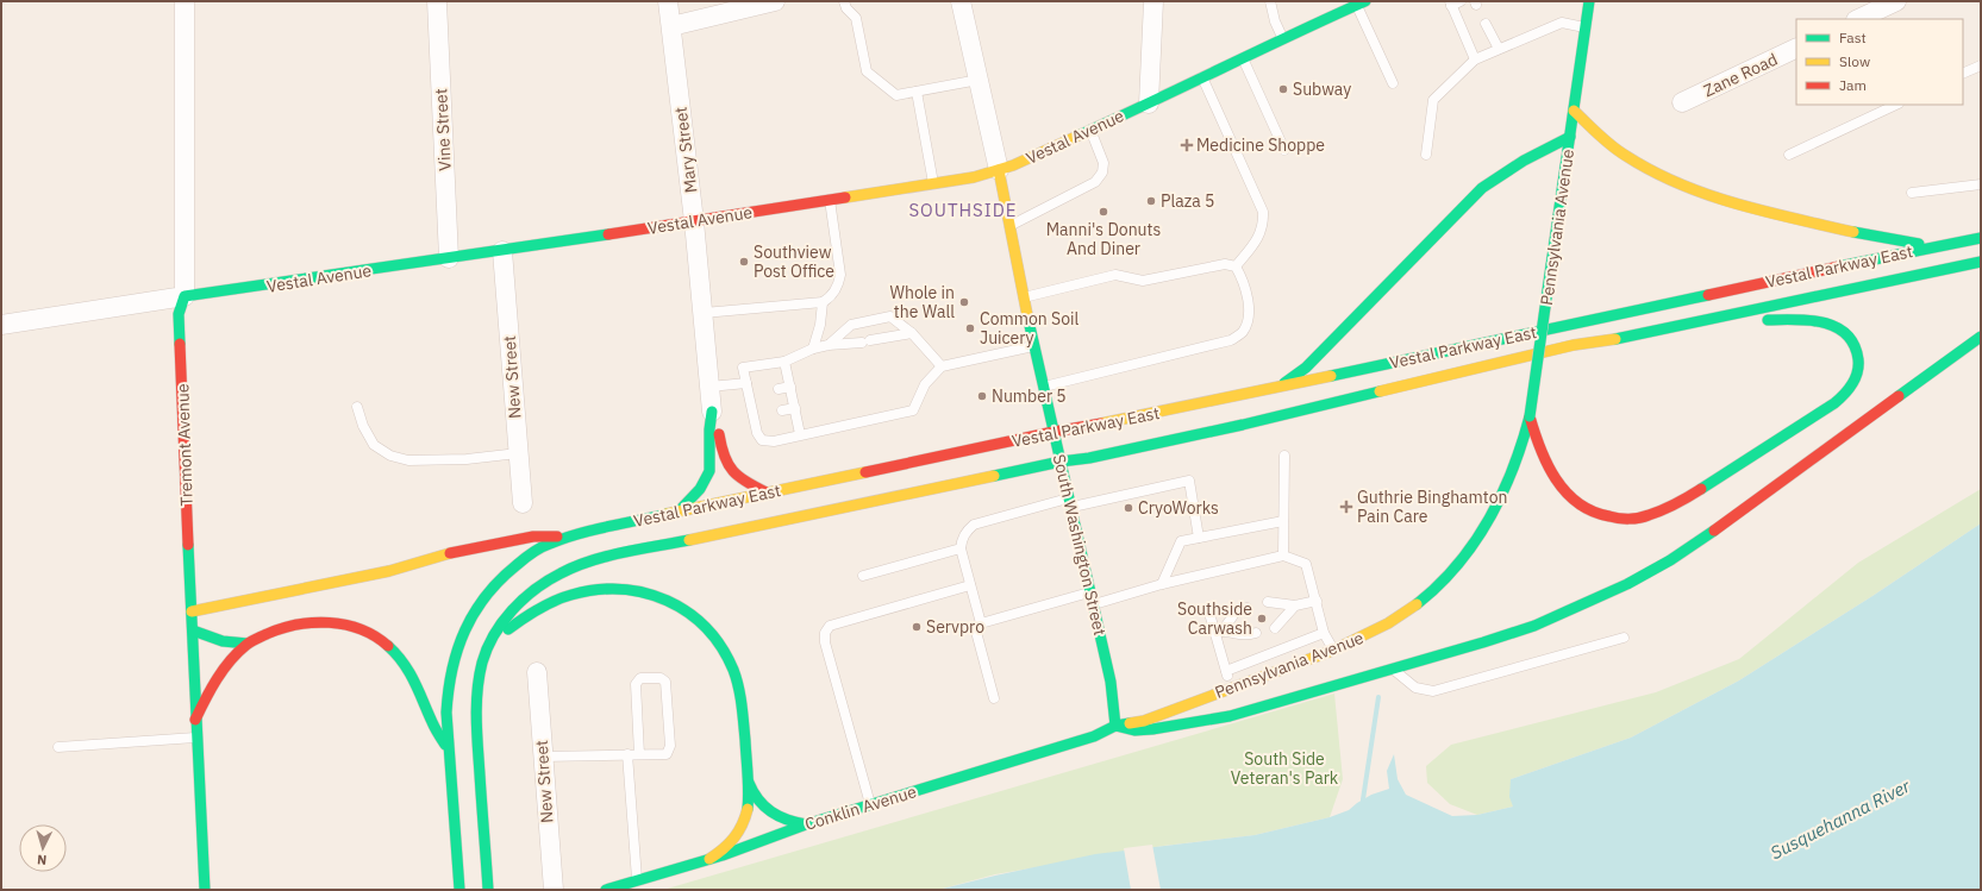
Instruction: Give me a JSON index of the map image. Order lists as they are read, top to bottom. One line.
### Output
{"streets":{"main road":["Vestal Avenue","Pennsylvania Avenue","Vestal Parkway East","Tremont Avenue","South Washington Street","Conklin Avenue"],"street":["Zane Road","Vine Street","Mary Street","New Street"]},"crossings":[["Vine Street","Vestal Avenue"],["Vestal Avenue","Mary Street"],["Vestal Avenue","New Street"],["Vestal Avenue","Tremont Avenue"],["Vestal Avenue","South Washington Street"],["Pennsylvania Avenue","South Washington Street"],["Pennsylvania Avenue","Conklin Avenue"],["Vestal Parkway East","South Washington Street"],["South Washington Street","Conklin Avenue"]],"districts":["SOUTHSIDE"],"water":["Susquehanna River"],"parks":["South Side Veteran's Park"],"places":{"other":["Subway","Plaza 5","Manni's Donuts And Diner","Southview Post Office","Whole in the Wall","Common Soil Juicery","Number 5","CryoWorks","Southside Carwash","Servpro"],"health":["Medicine Shoppe","Guthrie Binghamton Pain Care"]},"legend":["Fast","Slow","Jam"],"north":"bottom"}
